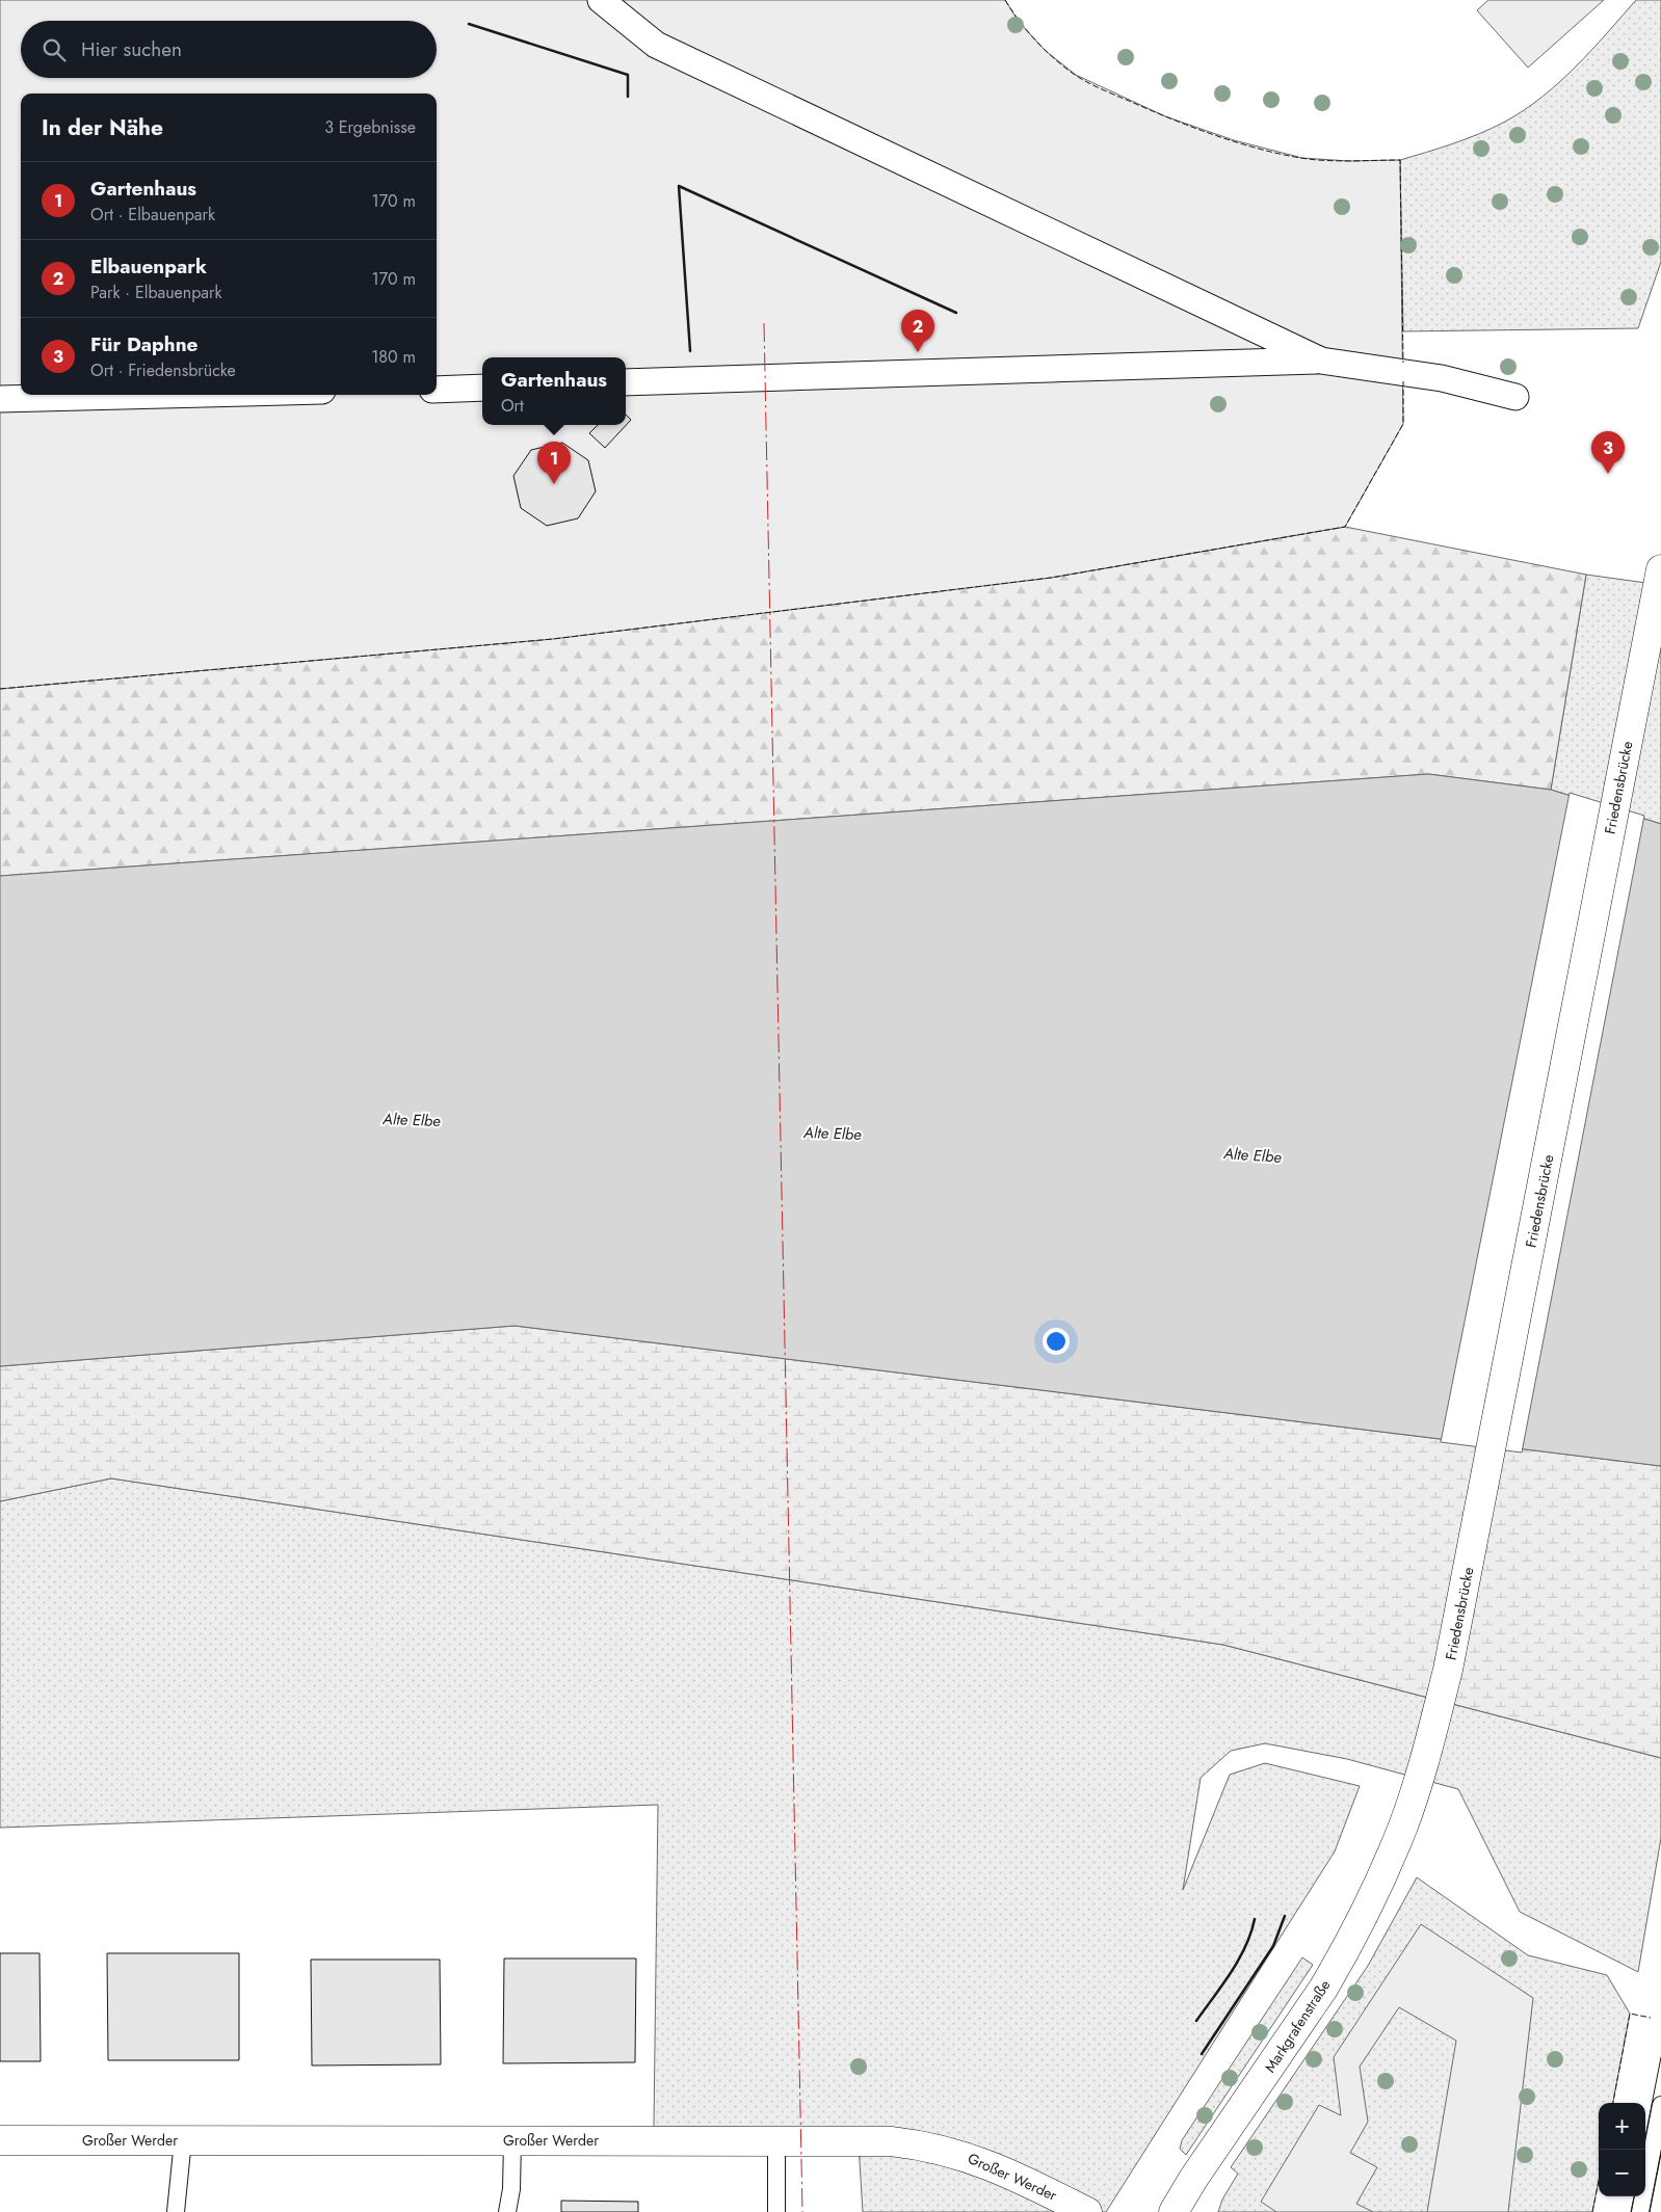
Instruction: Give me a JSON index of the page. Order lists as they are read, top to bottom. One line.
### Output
{"streets":{"main road":["Friedensbrücke","Markgrafenstraße","Großer Werder"]},"crossings":[["Friedensbrücke","Markgrafenstraße"]],"water":["Alte Elbe"],"page":{"search":"Hier suchen","heading":["In der Nähe","3 Ergebnisse"],"list":[{"mark":"1","name":"Gartenhaus","note":"Ort · Elbauenpark","value":"170 m"},{"mark":"2","name":"Elbauenpark","note":"Park · Elbauenpark","value":"170 m"},{"mark":"3","name":"Für Daphne","note":"Ort · Friedensbrücke","value":"180 m"}],"pins":["2","3","1"],"popup":["Gartenhaus","Ort"],"map_buttons":["+","−"]}}
